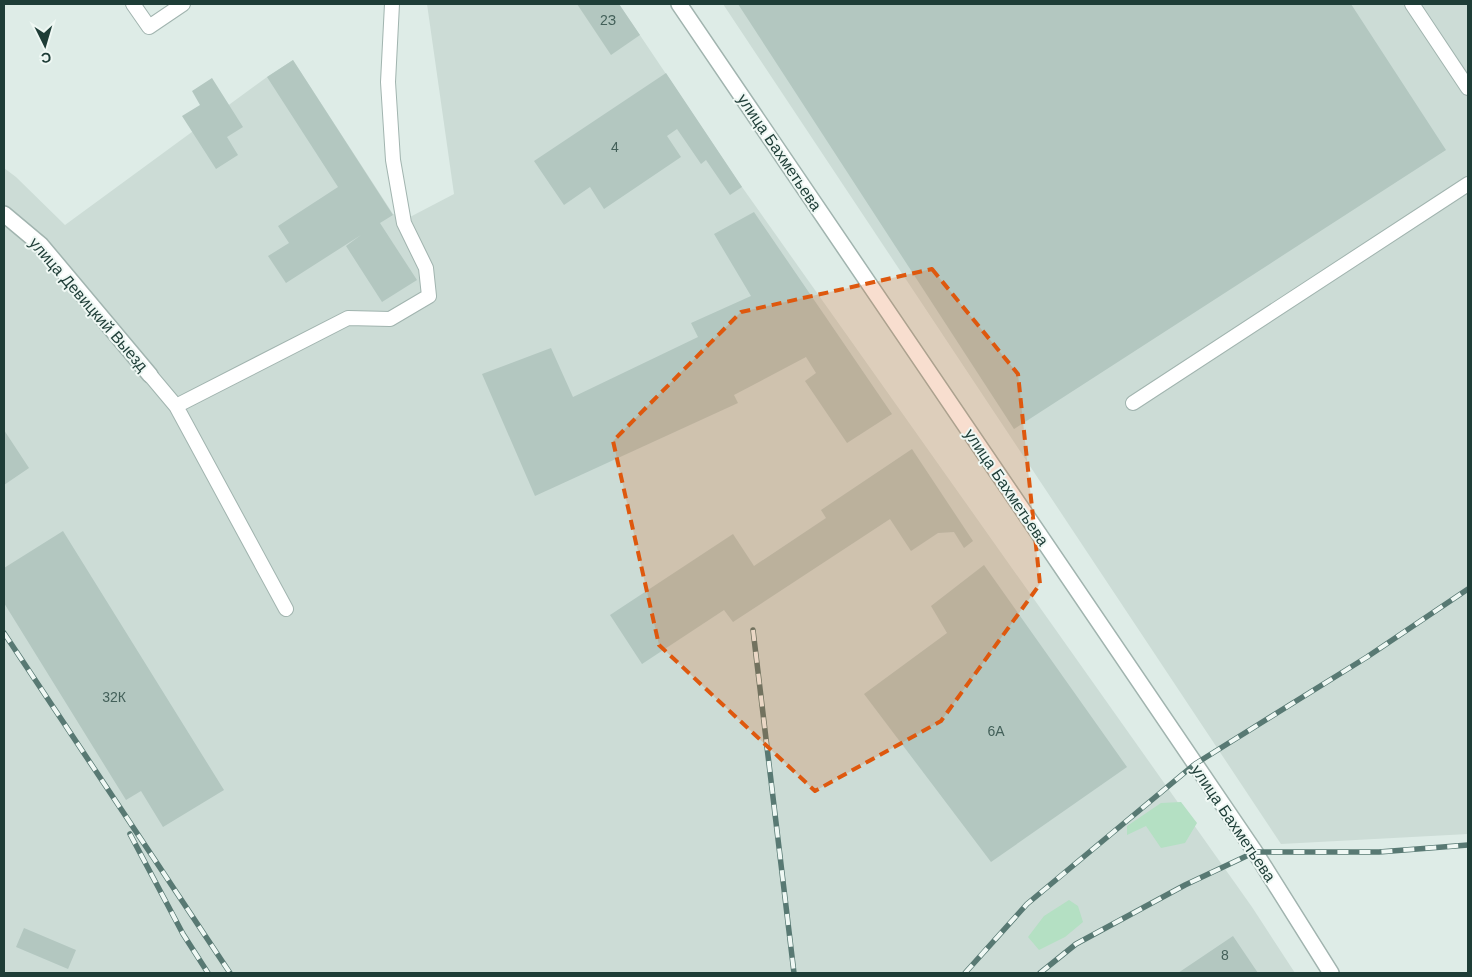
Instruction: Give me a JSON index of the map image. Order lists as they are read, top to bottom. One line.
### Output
{"streets":{"street":["улица Бахметьева","улица Девицкий Выезд"]},"house_numbers":["2З","4","32К","6А","8"],"north":"bottom"}
